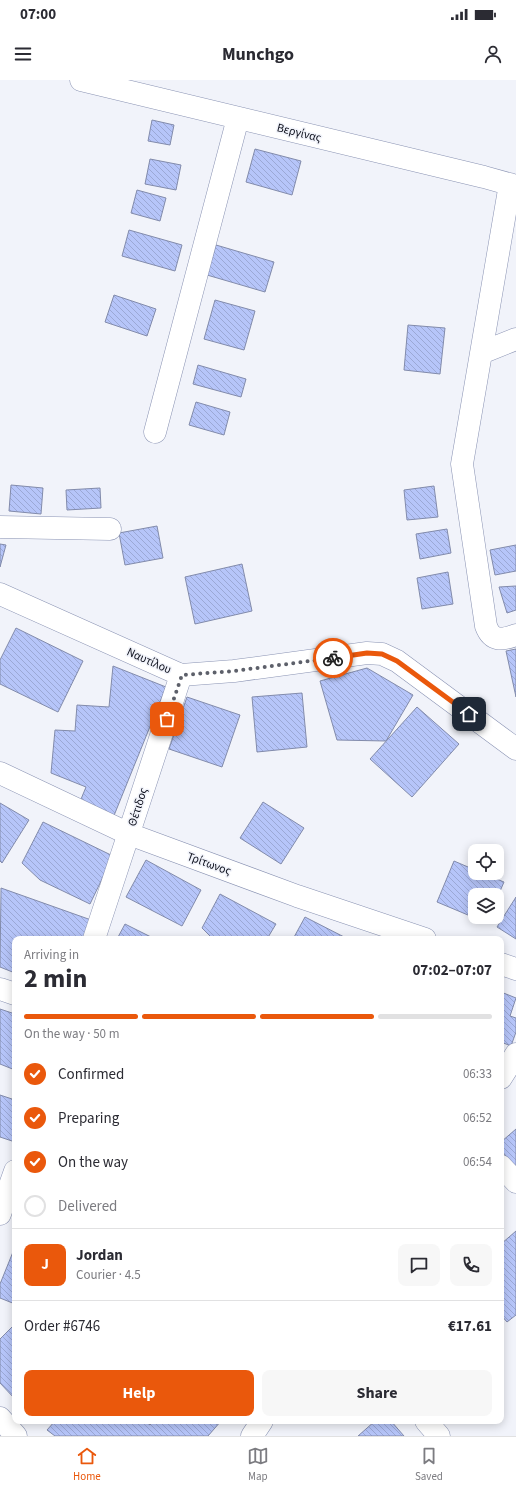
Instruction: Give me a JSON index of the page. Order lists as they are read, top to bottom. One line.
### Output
{"streets":{"street":["Βεργίνας","Ναυτίλου","Θέτιδος","Τρίτωνος"]},"crossings":[["Ναυτίλου","Θέτιδος"],["Θέτιδος","Τρίτωνος"]],"page":{"status":"07:00","header":"Munchgo","heading":["2 min","Arriving in","07:02–07:07"],"panel":["Jordan","Courier · 4.5","Order #6746","€17.61"],"bar":"On the way · 50 m","list":[["Confirmed","06:33"],["Preparing","06:52"],["On the way","06:54"],"Delivered"],"round":"J","buttons":["Help","Share"],"tabs":["Home","Map","Saved"]}}
